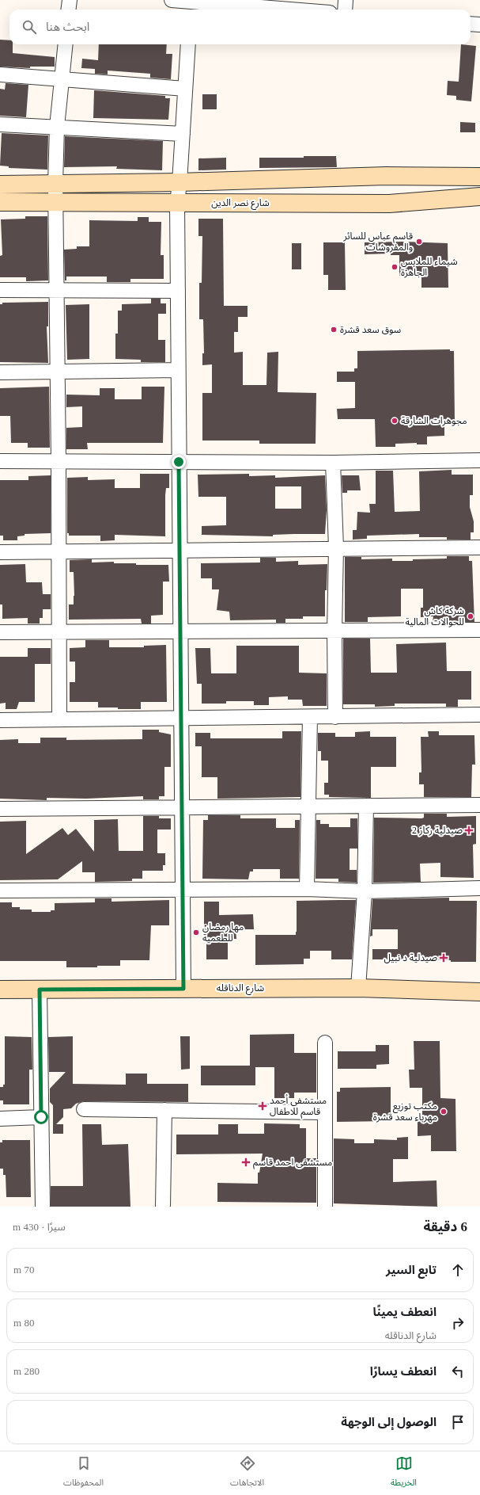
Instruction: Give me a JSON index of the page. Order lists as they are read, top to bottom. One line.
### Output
{"streets":{"street":["شارع نصر الدين","شارع الدناقله"]},"places":{"other":["قاسم عباس للسائر والمفروشات","شيماء للملابس الجاهزة","سوق سعد قشرة","مجوهرات الشارقة","شركة كاش للحوالات المالية","مها رمضان للطعمية","مكتب توزيع مهرباء سعد قشرة"],"health":["صيدلية ركاز 2","صيدلية د نبيل","مستشفى أحمد قاسم للاطفال","مستشفى احمد قاسم"]},"page":{"search":"ابحث هنا","heading":["6 دقيقة","سيرًا · 430 m"],"list":[["تابع السير","70 m"],["انعطف يمينًا","شارع الدناقله","80 m"],["انعطف يسارًا","280 m"],"الوصول إلى الوجهة"],"nav":["الخريطة","الاتجاهات","المحفوظات"]}}
